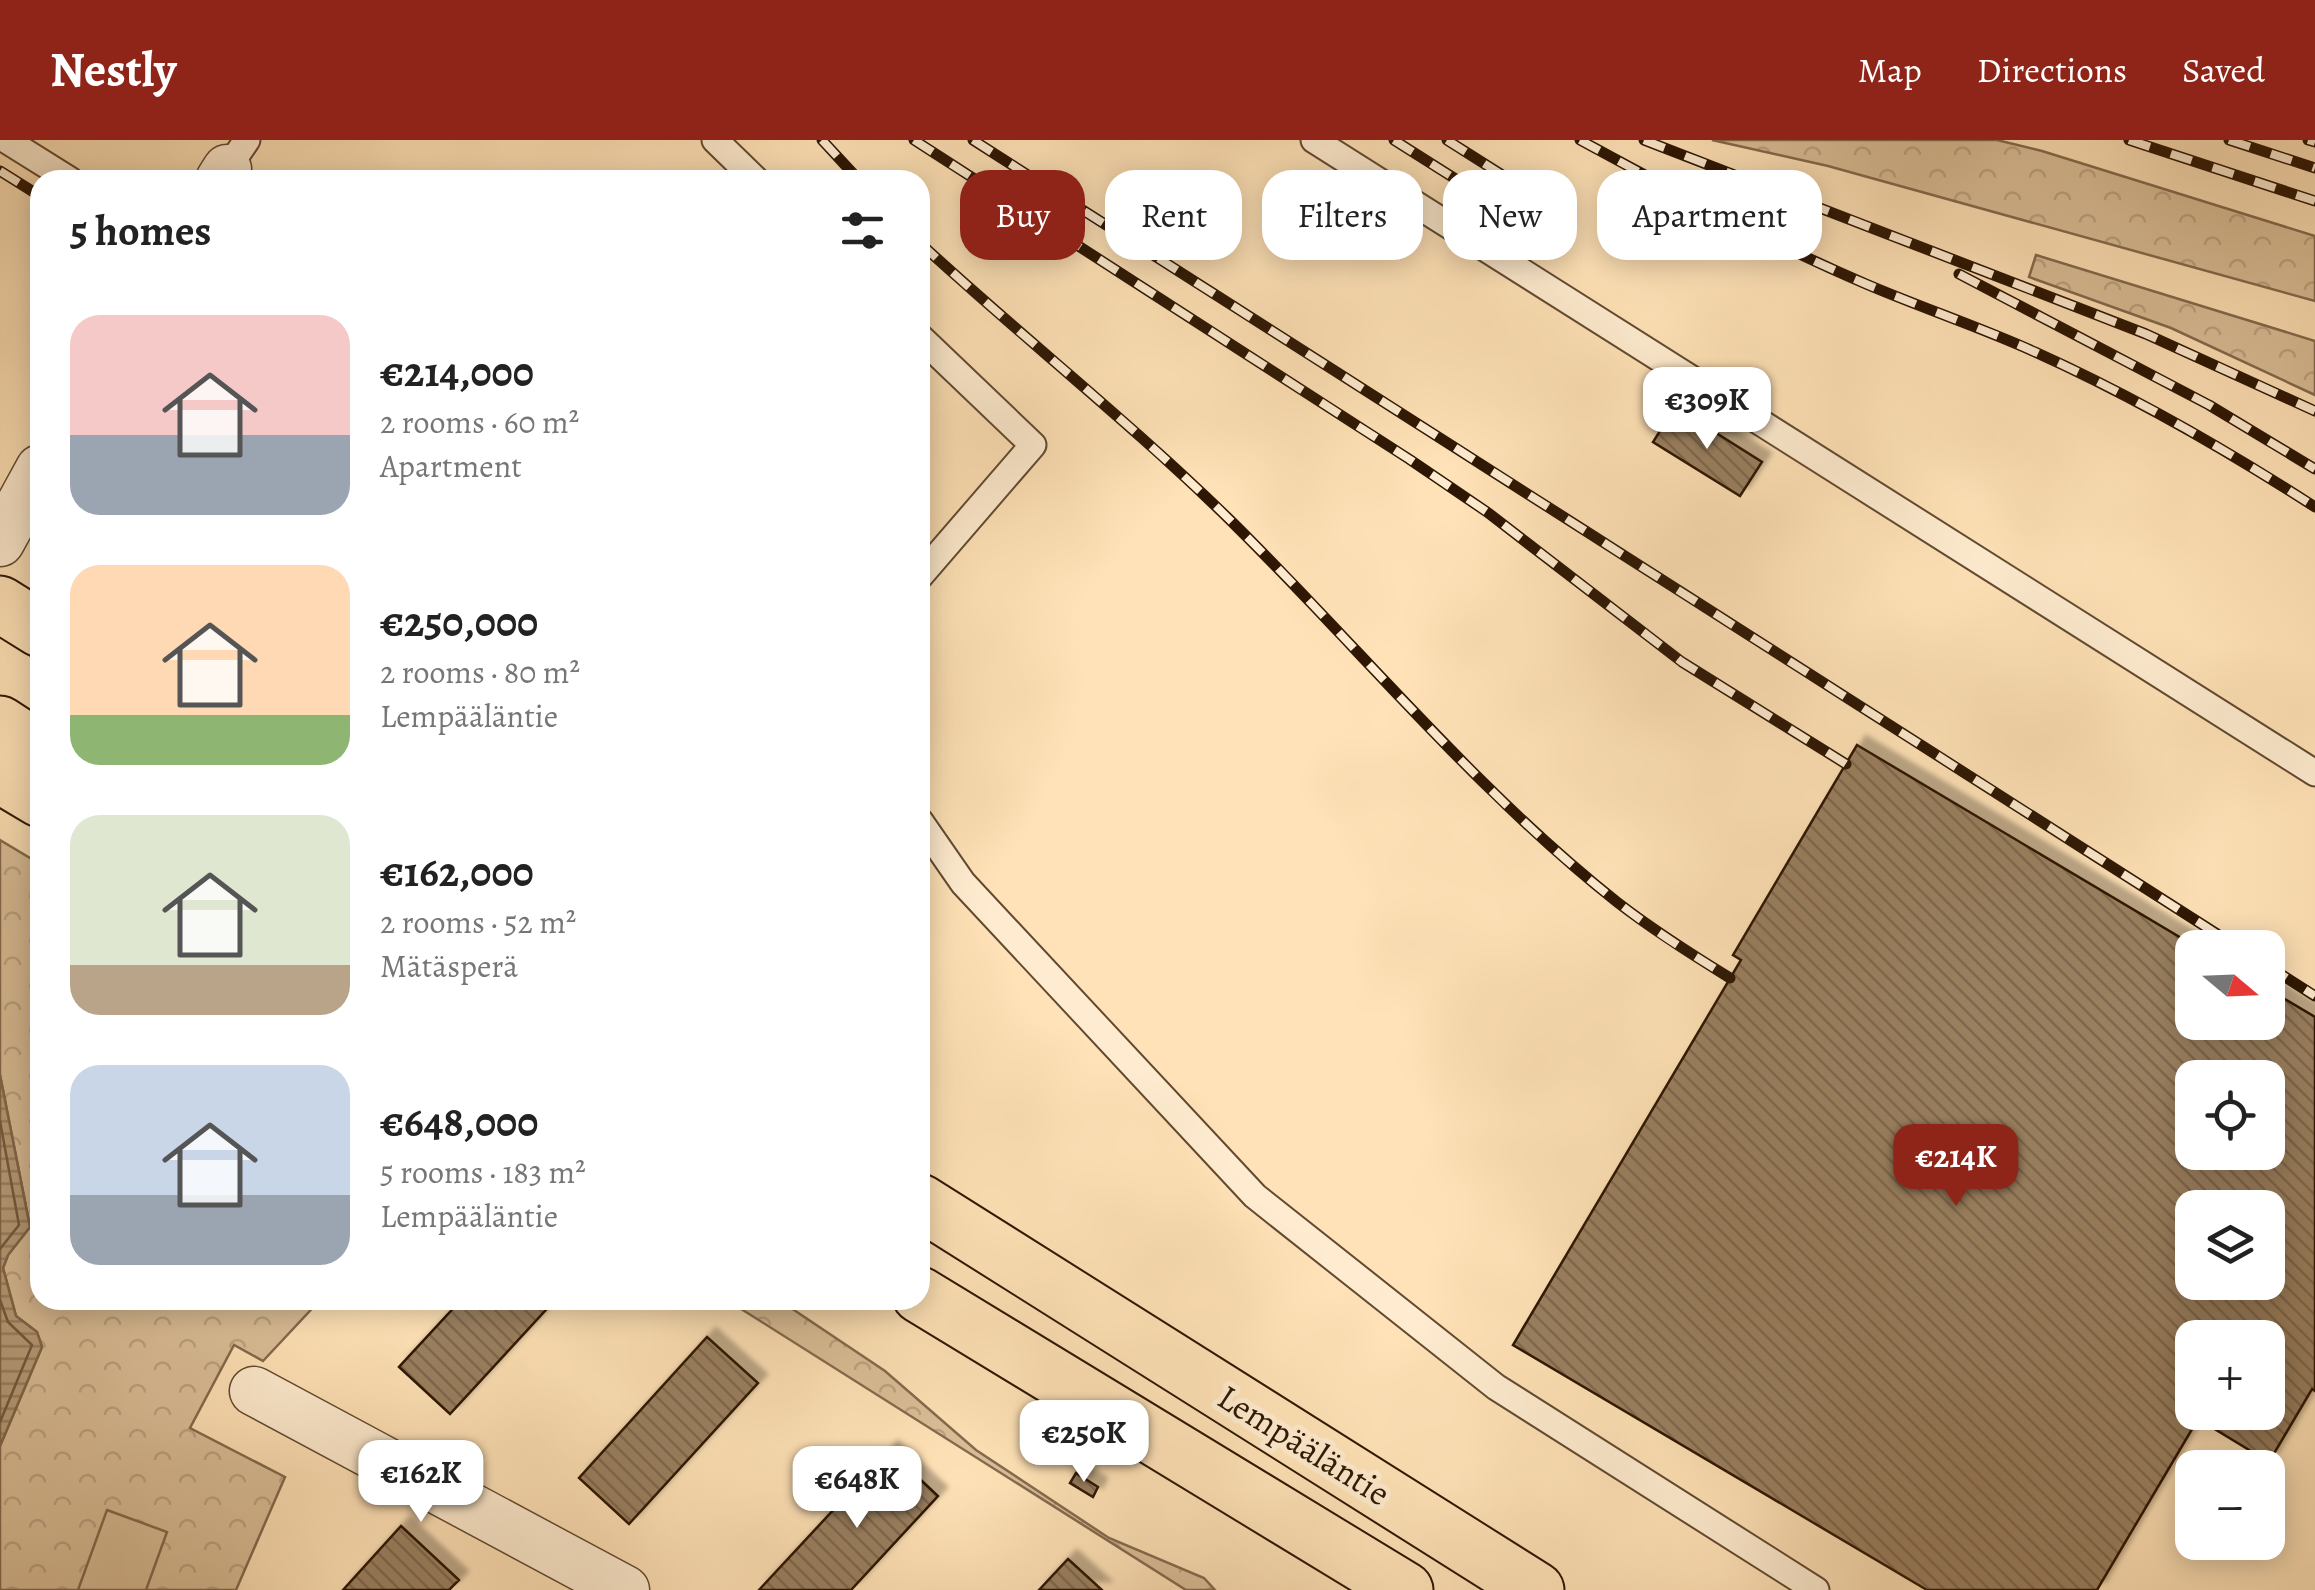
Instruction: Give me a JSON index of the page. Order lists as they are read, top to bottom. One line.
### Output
{"streets":{"highway":["Lempääläntie"]},"north":"right","page":{"header":"Nestly","nav":["Map","Directions","Saved"],"chip":["Buy","Rent","Filters","New","Apartment"],"heading":"5 homes","list":[{"name":"€214,000","note":"2 rooms · 60 m² · Apartment"},{"name":"€250,000","note":"2 rooms · 80 m² · Lempääläntie"},{"name":"€162,000","note":"2 rooms · 52 m² · Mätäsperä"},{"name":"€648,000","note":"5 rooms · 183 m² · Lempääläntie"}],"price":["€309K","€214K","€250K","€162K","€648K"],"map_buttons":["+","−"]}}
